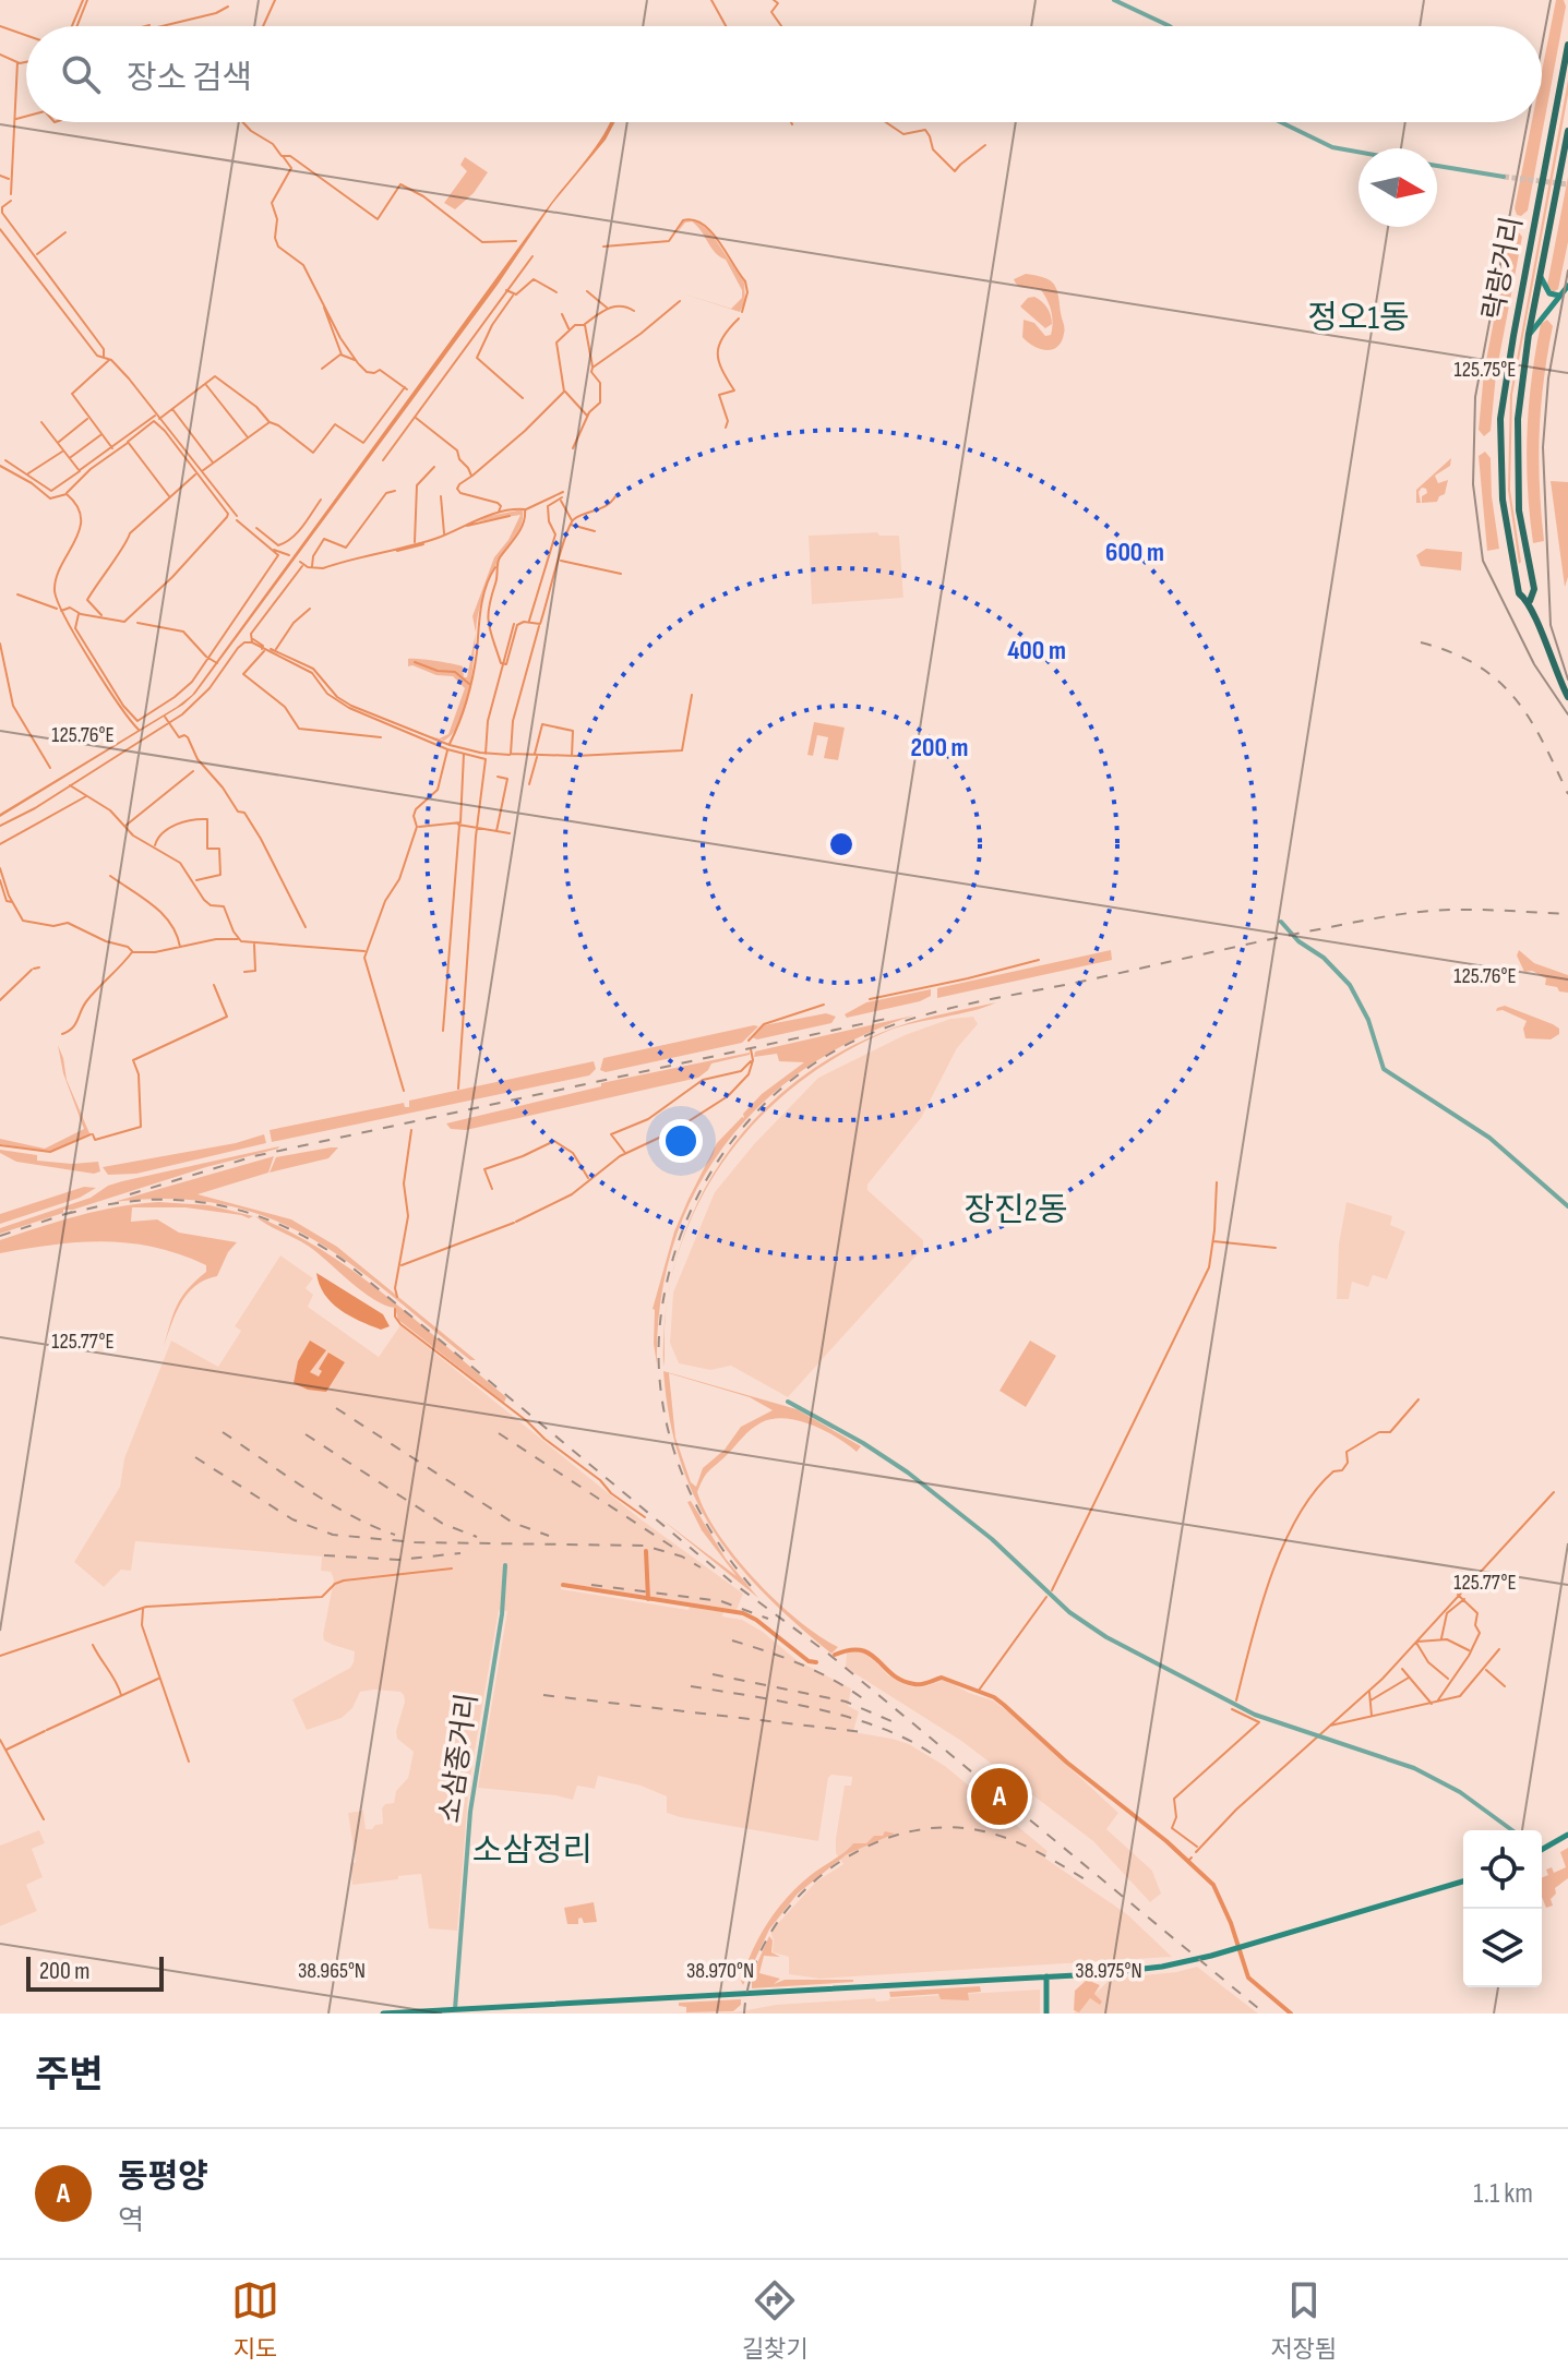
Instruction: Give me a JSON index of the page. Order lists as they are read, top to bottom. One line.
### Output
{"streets":{"main road":["락랑거리"],"street":["소삼종거리"]},"districts":["정오1동","장진2동","소삼정리"],"scale_bar":"200 m","north":"right","page":{"search":"장소 검색","pins":"A","scale":"200 m","heading":"주변","list":[{"mark":"A","name":"동평양","note":"역","value":"1.1 km"}],"nav":["지도","길찾기","저장됨"]},"coordinates":["125.75°E","125.76°E","125.77°E","38.965°N","38.970°N","38.975°N"],"rings":["600 m","400 m","200 m"]}
